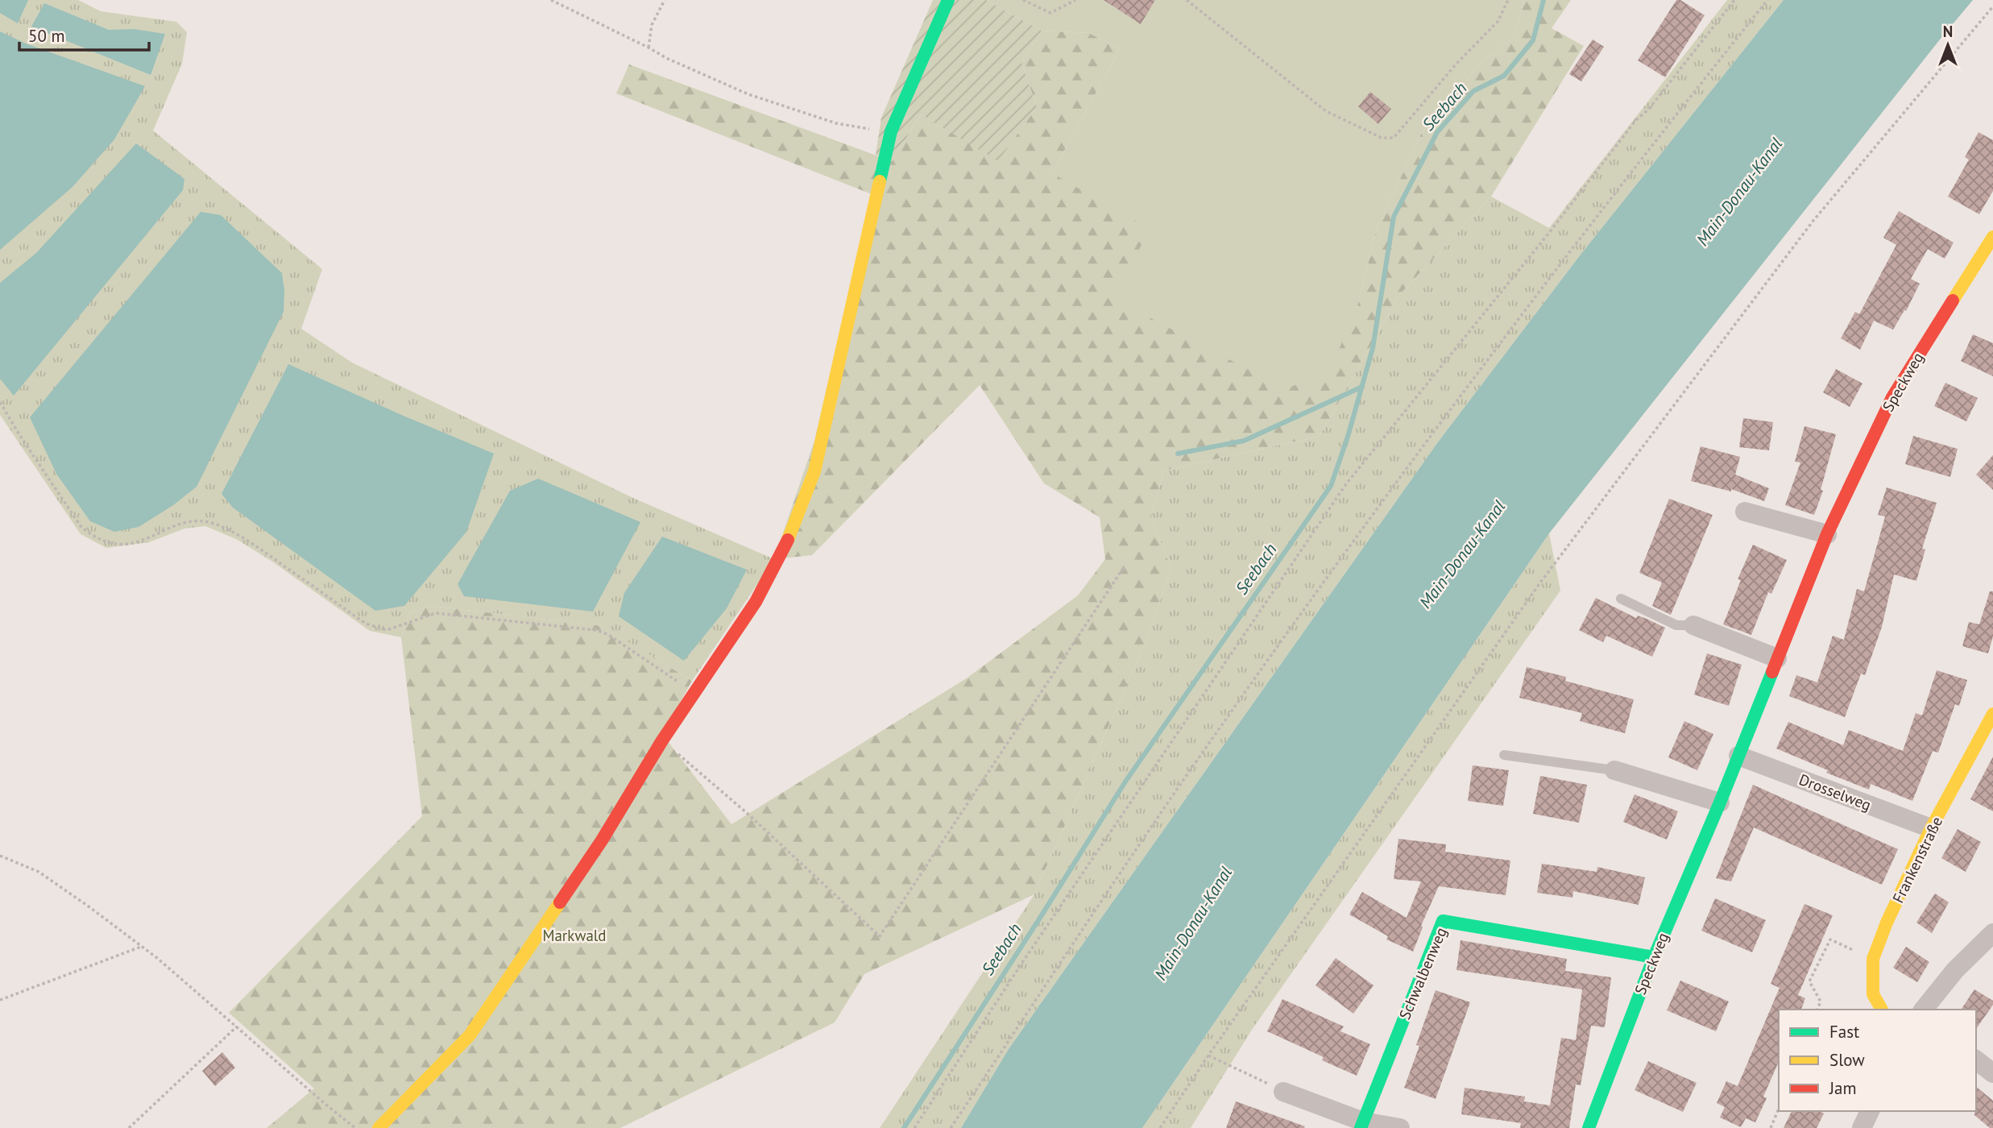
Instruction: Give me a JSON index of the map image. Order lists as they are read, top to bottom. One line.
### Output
{"streets":{"street":["Speckweg","Drosselweg","Frankenstraße","Schwalbenweg"]},"crossings":[["Speckweg","Drosselweg"],["Speckweg","Schwalbenweg"],["Drosselweg","Frankenstraße"]],"water":["Seebach","Main-Donau-Kanal"],"parks":["Markwald"],"legend":["Fast","Slow","Jam"],"scale_bar":"50 m","north":"top"}
